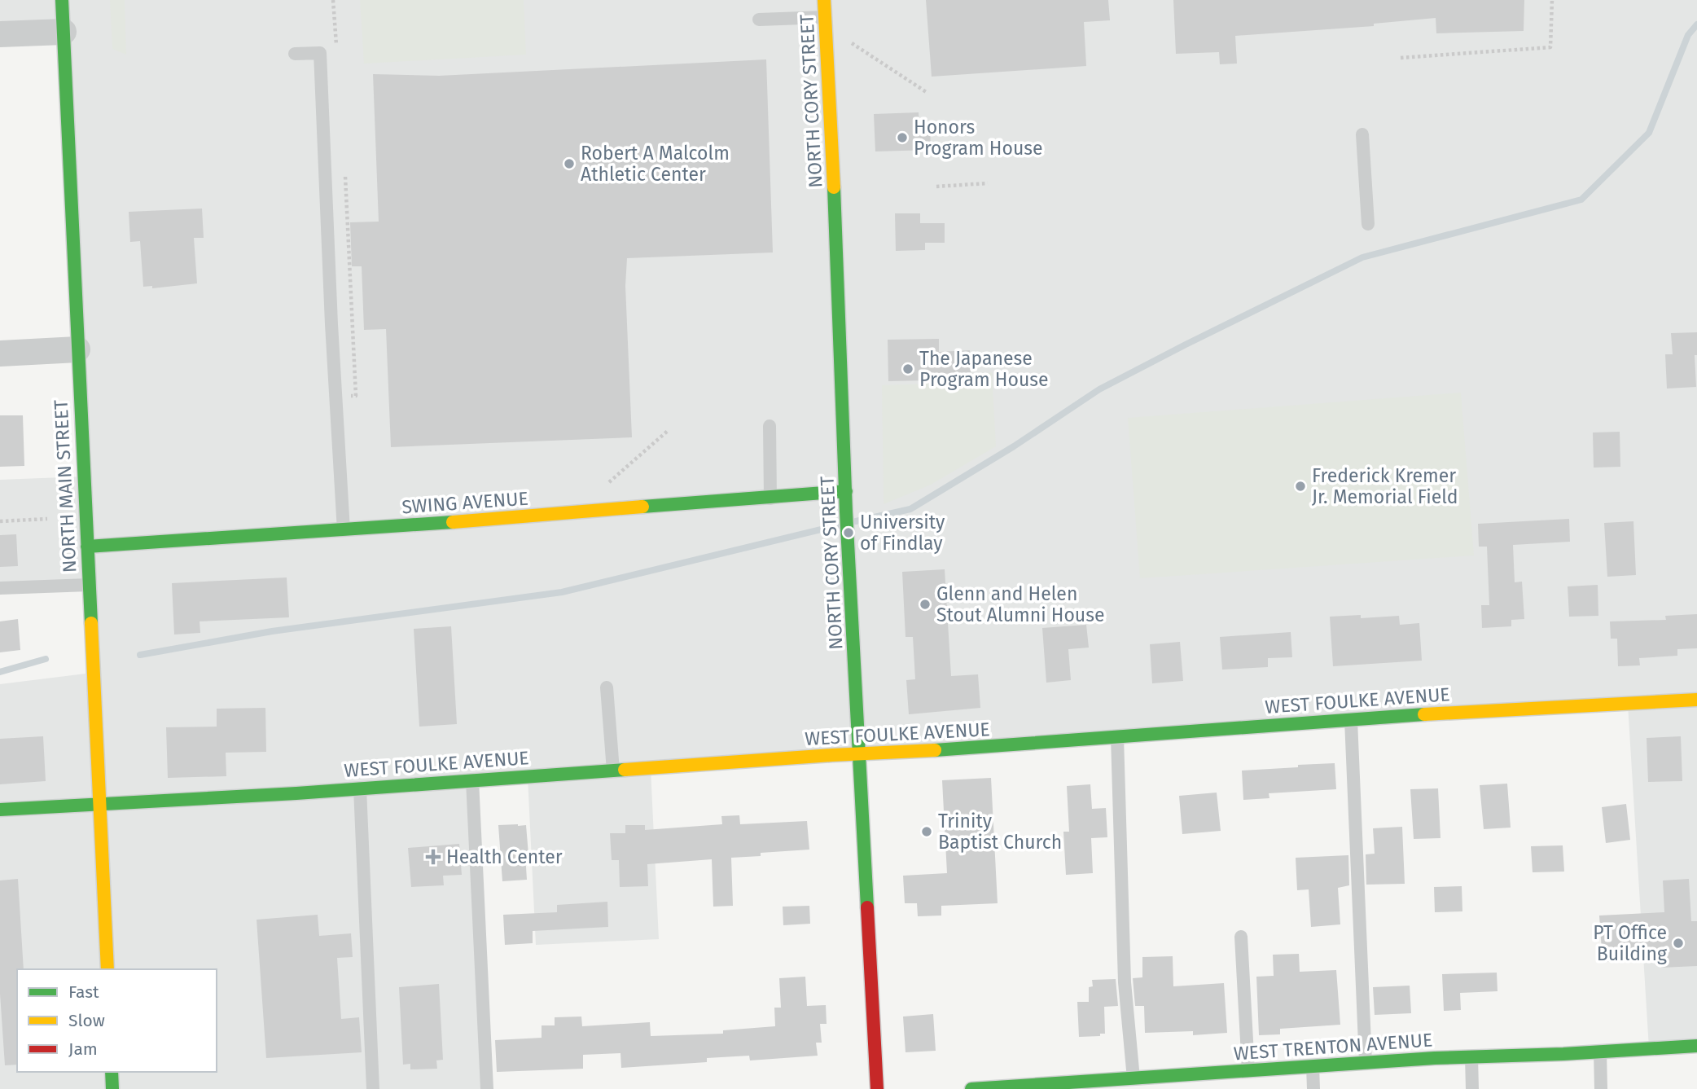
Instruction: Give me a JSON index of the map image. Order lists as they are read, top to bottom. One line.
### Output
{"streets":{"street":["NORTH CORY STREET","NORTH MAIN STREET","SWING AVENUE","WEST FOULKE AVENUE","WEST TRENTON AVENUE"]},"crossings":[["NORTH CORY STREET","SWING AVENUE"],["NORTH CORY STREET","WEST FOULKE AVENUE"],["NORTH MAIN STREET","SWING AVENUE"],["NORTH MAIN STREET","WEST FOULKE AVENUE"]],"places":{"other":["Honors Program House","Robert A Malcolm Athletic Center","The Japanese Program House","Frederick Kremer Jr. Memorial Field","University of Findlay","Glenn and Helen Stout Alumni House","Trinity Baptist Church","PT Office Building"],"health":["Health Center"]},"legend":["Fast","Slow","Jam"]}
